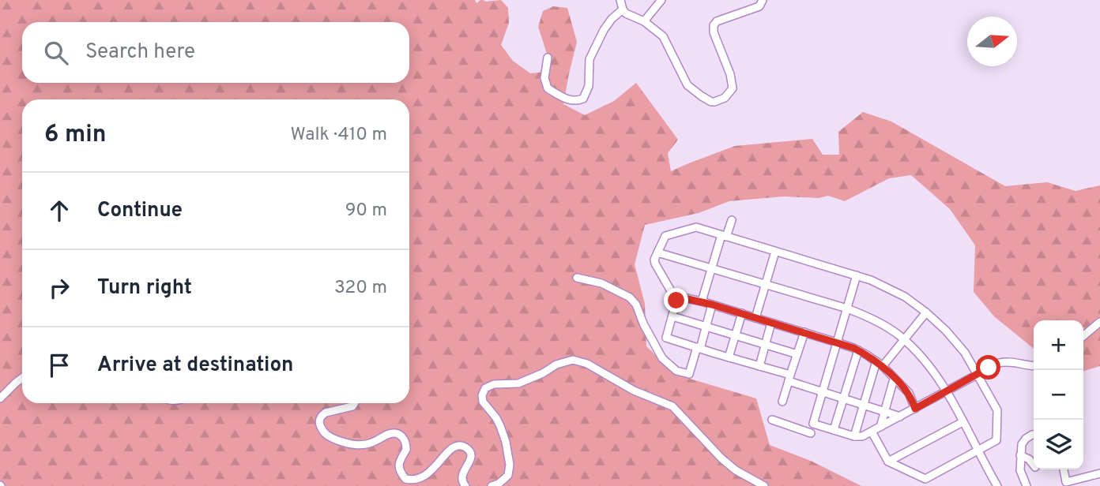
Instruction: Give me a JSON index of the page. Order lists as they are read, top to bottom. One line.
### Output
{"north":"right","page":{"search":"Search here","heading":["6 min","Walk · 410 m"],"list":[["Continue","90 m"],["Turn right","320 m"],"Arrive at destination"],"map_buttons":["+","−"]}}
